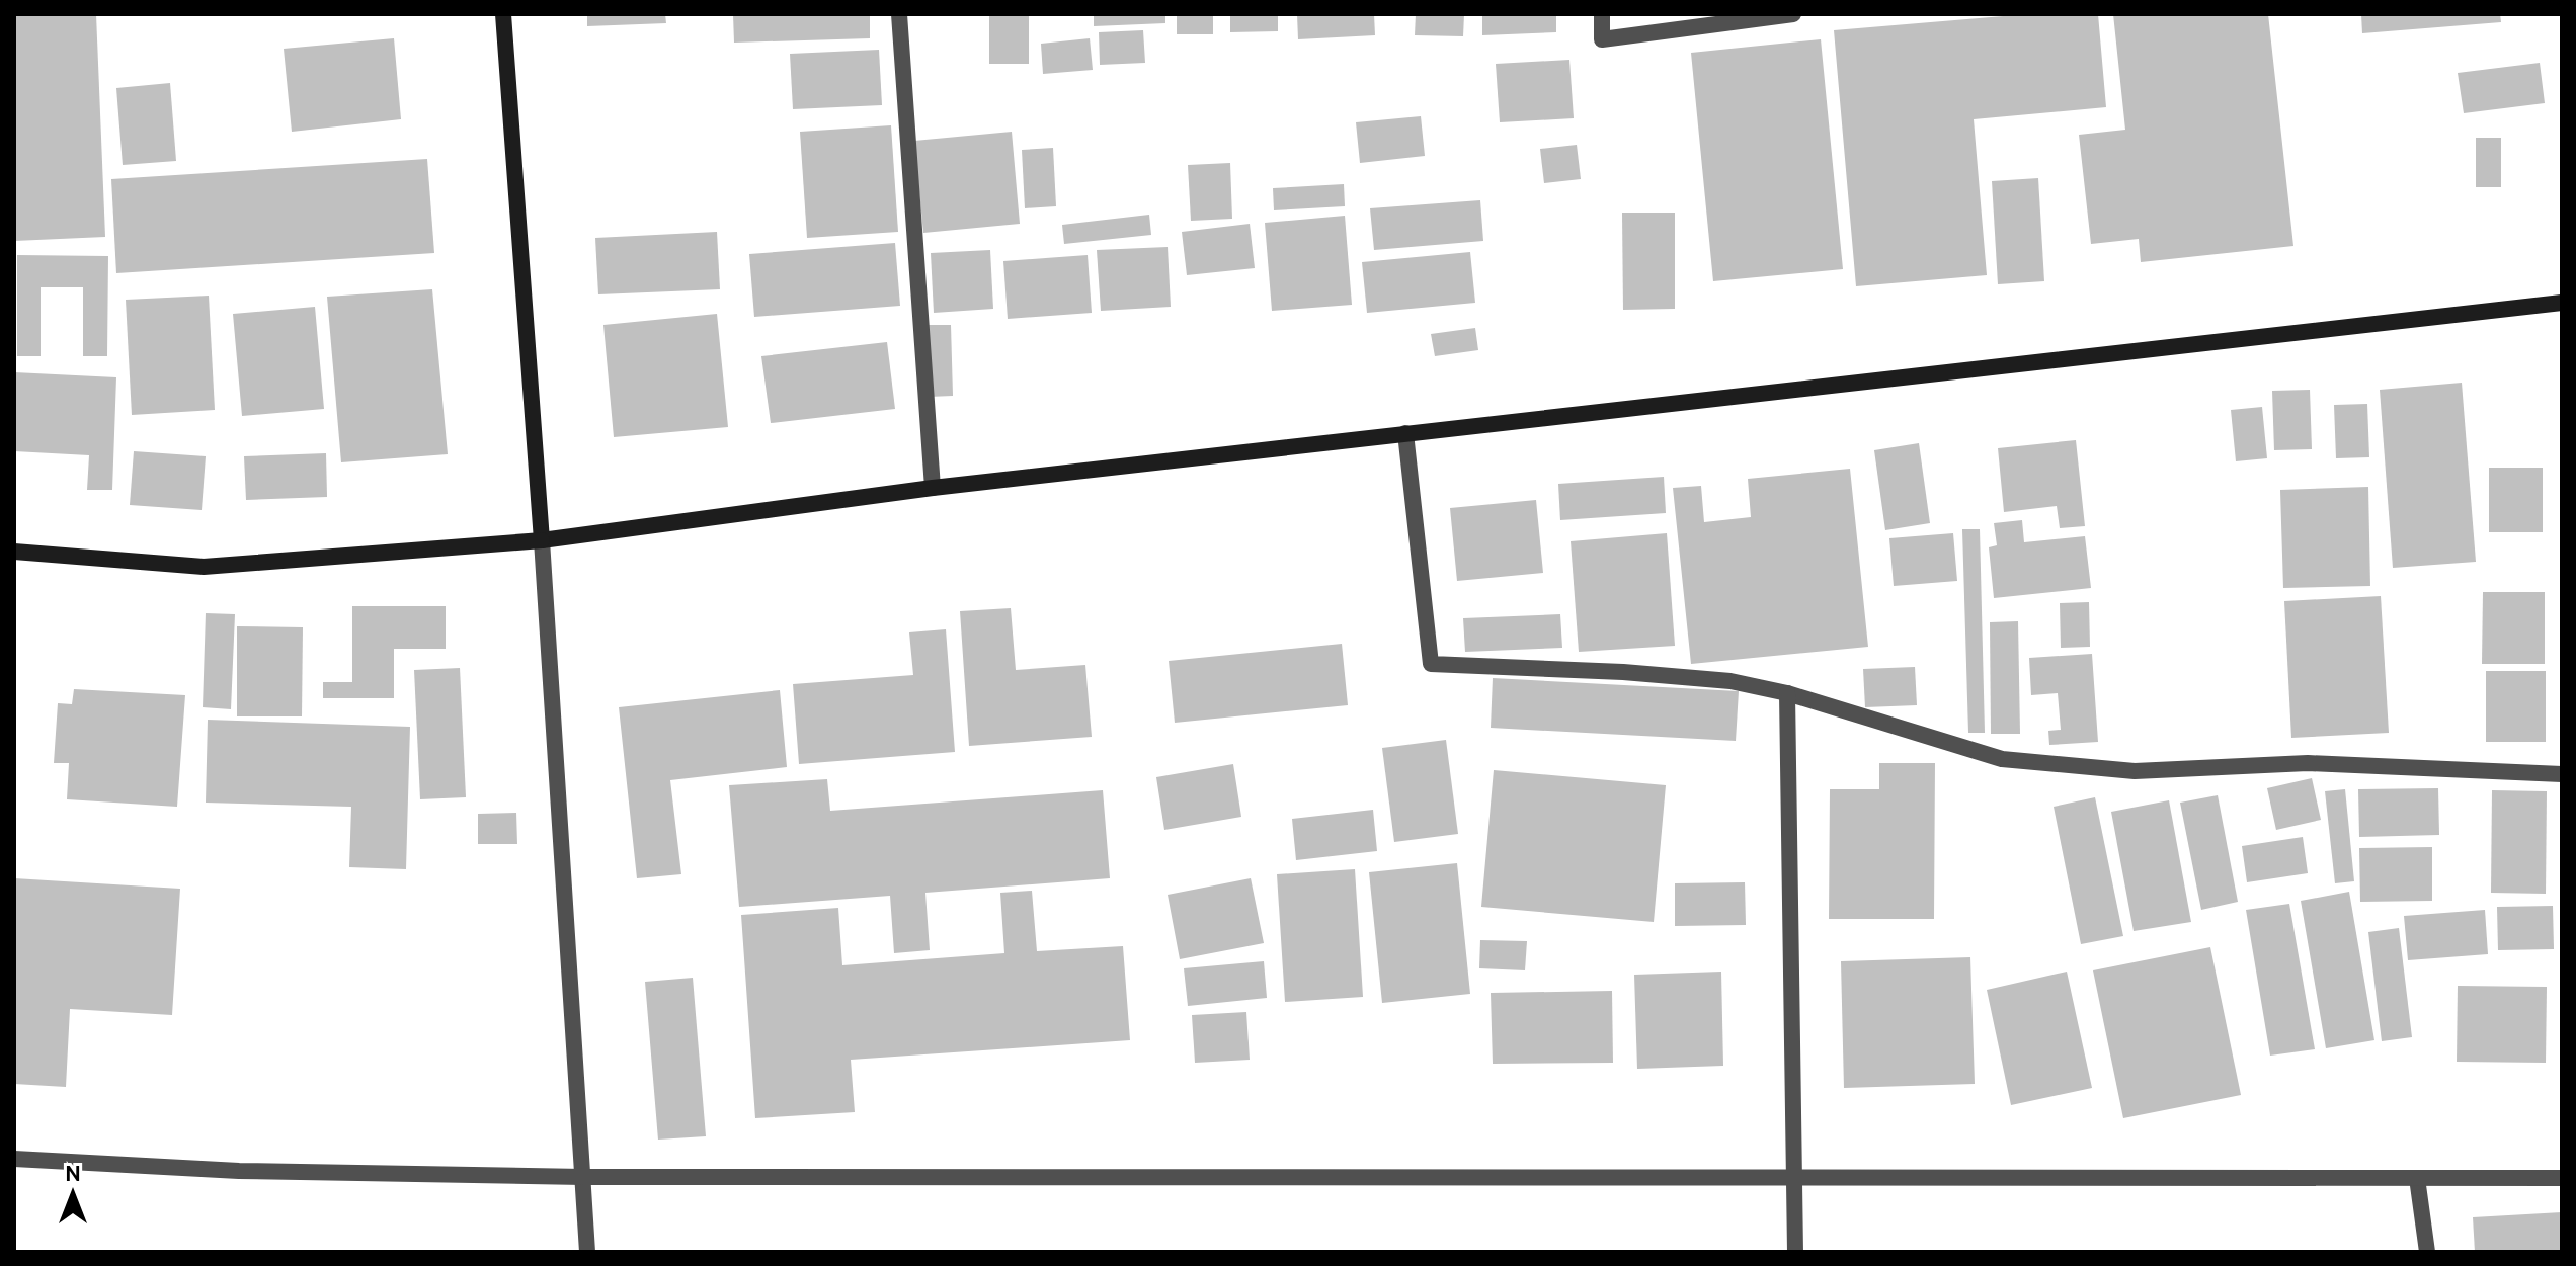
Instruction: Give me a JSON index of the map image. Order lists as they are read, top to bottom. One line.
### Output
{"north":"top"}
